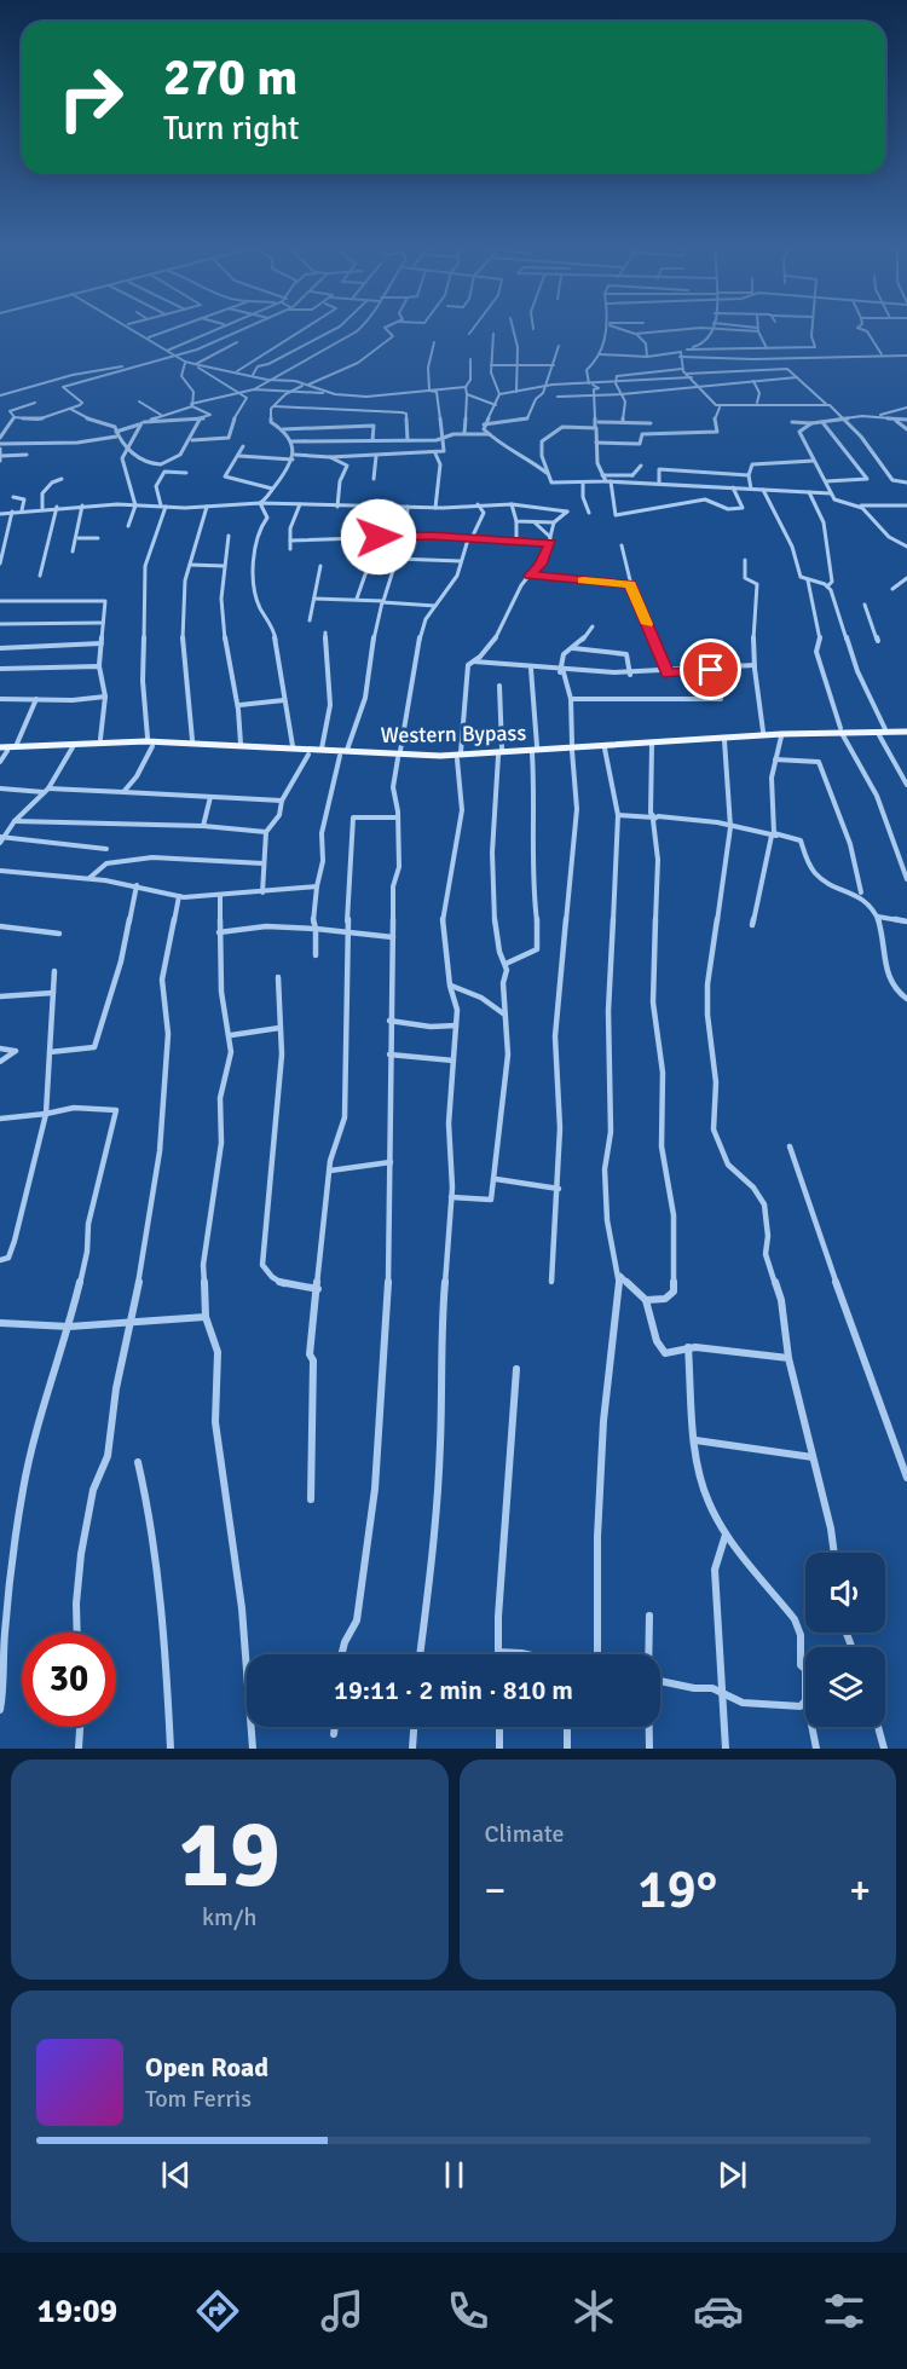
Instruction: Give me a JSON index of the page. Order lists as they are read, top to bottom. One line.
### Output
{"streets":{"main road":["Western Bypass"]},"page":{"turn":["270 m","Turn right"],"limit":"30","trip":"19:11 · 2 min · 810 m","tile":[["19","km/h"],"Climate"],"heat":["−","19°","+"],"song":["Open Road","Tom Ferris"],"tabs":"19:09"}}
